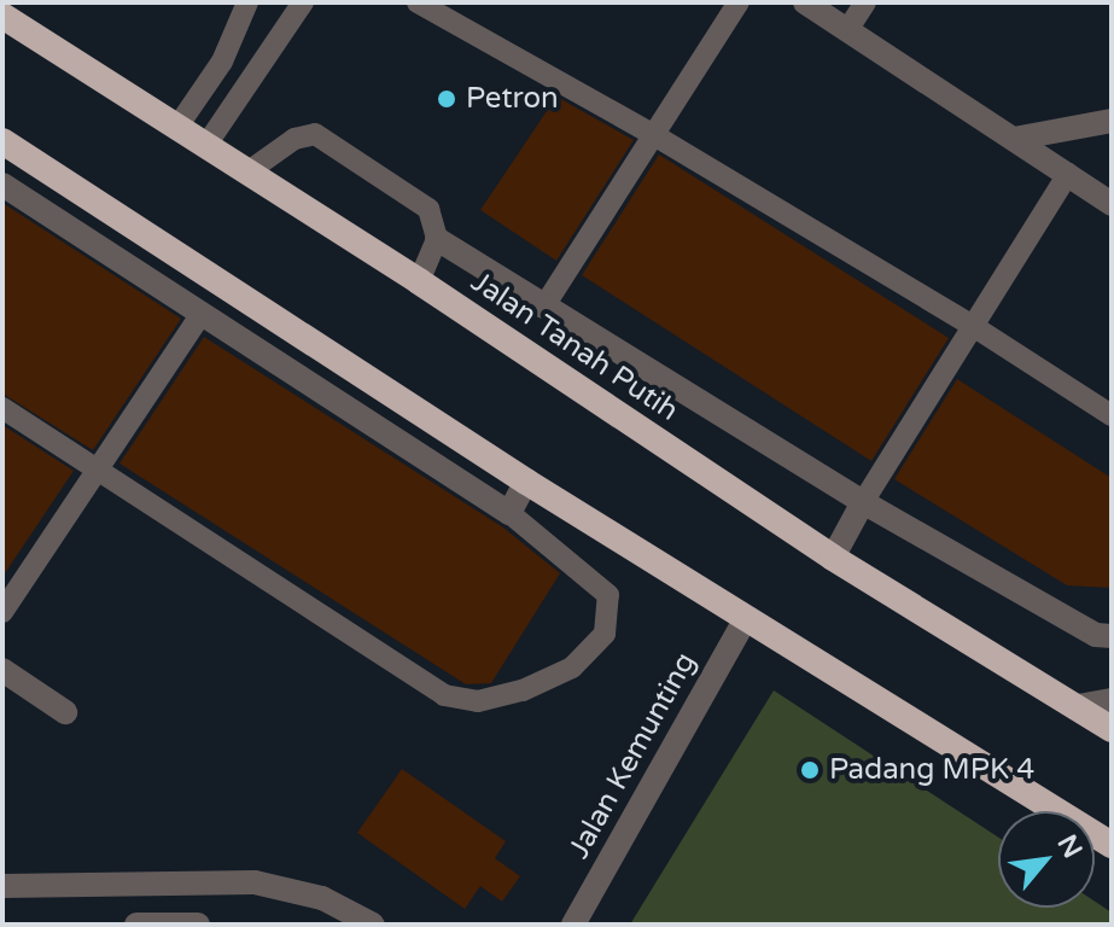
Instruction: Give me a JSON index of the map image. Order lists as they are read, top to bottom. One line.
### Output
{"streets":{"highway":["Jalan Tanah Putih"],"street":["Jalan Kemunting"]},"places":["Petron","Padang MPK 4"],"north":"top right"}
